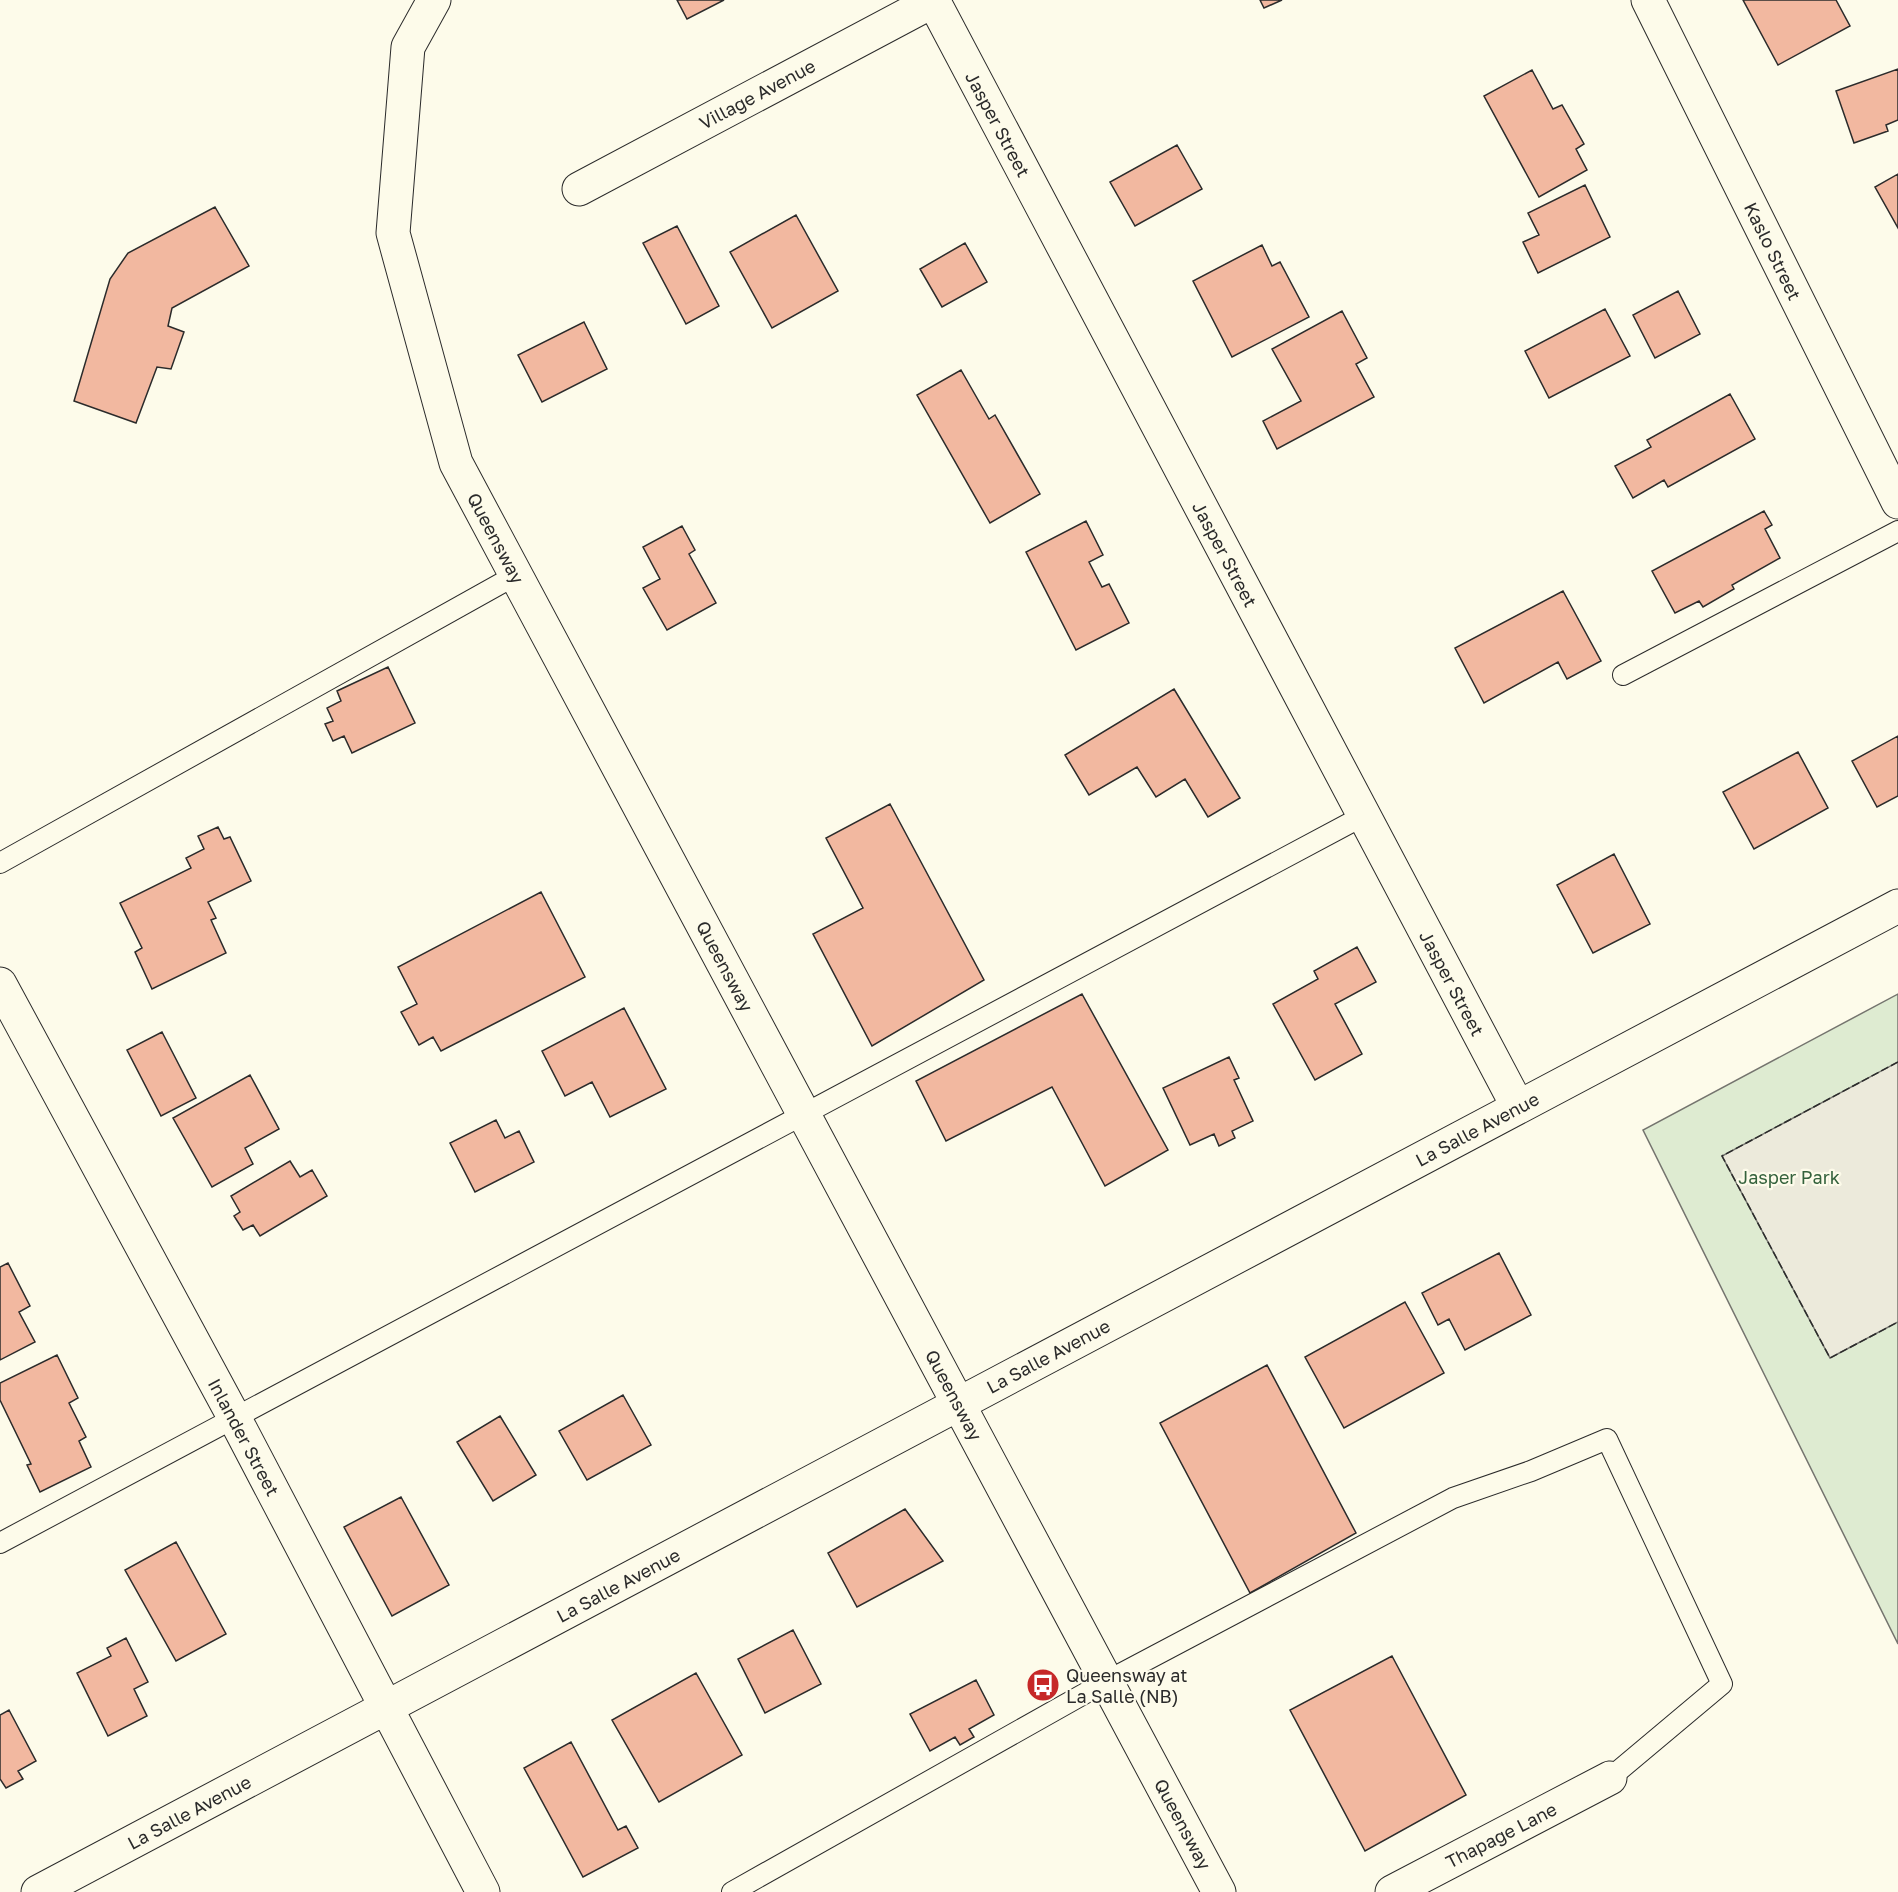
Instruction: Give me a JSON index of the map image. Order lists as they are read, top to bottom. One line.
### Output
{"streets":{"street":["Village Avenue","Jasper Street","Kaslo Street","Queensway","La Salle Avenue","Inlander Street","Thapage Lane"]},"crossings":[["Village Avenue","Jasper Street"],["Jasper Street","La Salle Avenue"],["Queensway","La Salle Avenue"],["La Salle Avenue","Inlander Street"]],"parks":["Jasper Park"],"places":{"bus stop":["Queensway at La Salle (NB)"]}}
